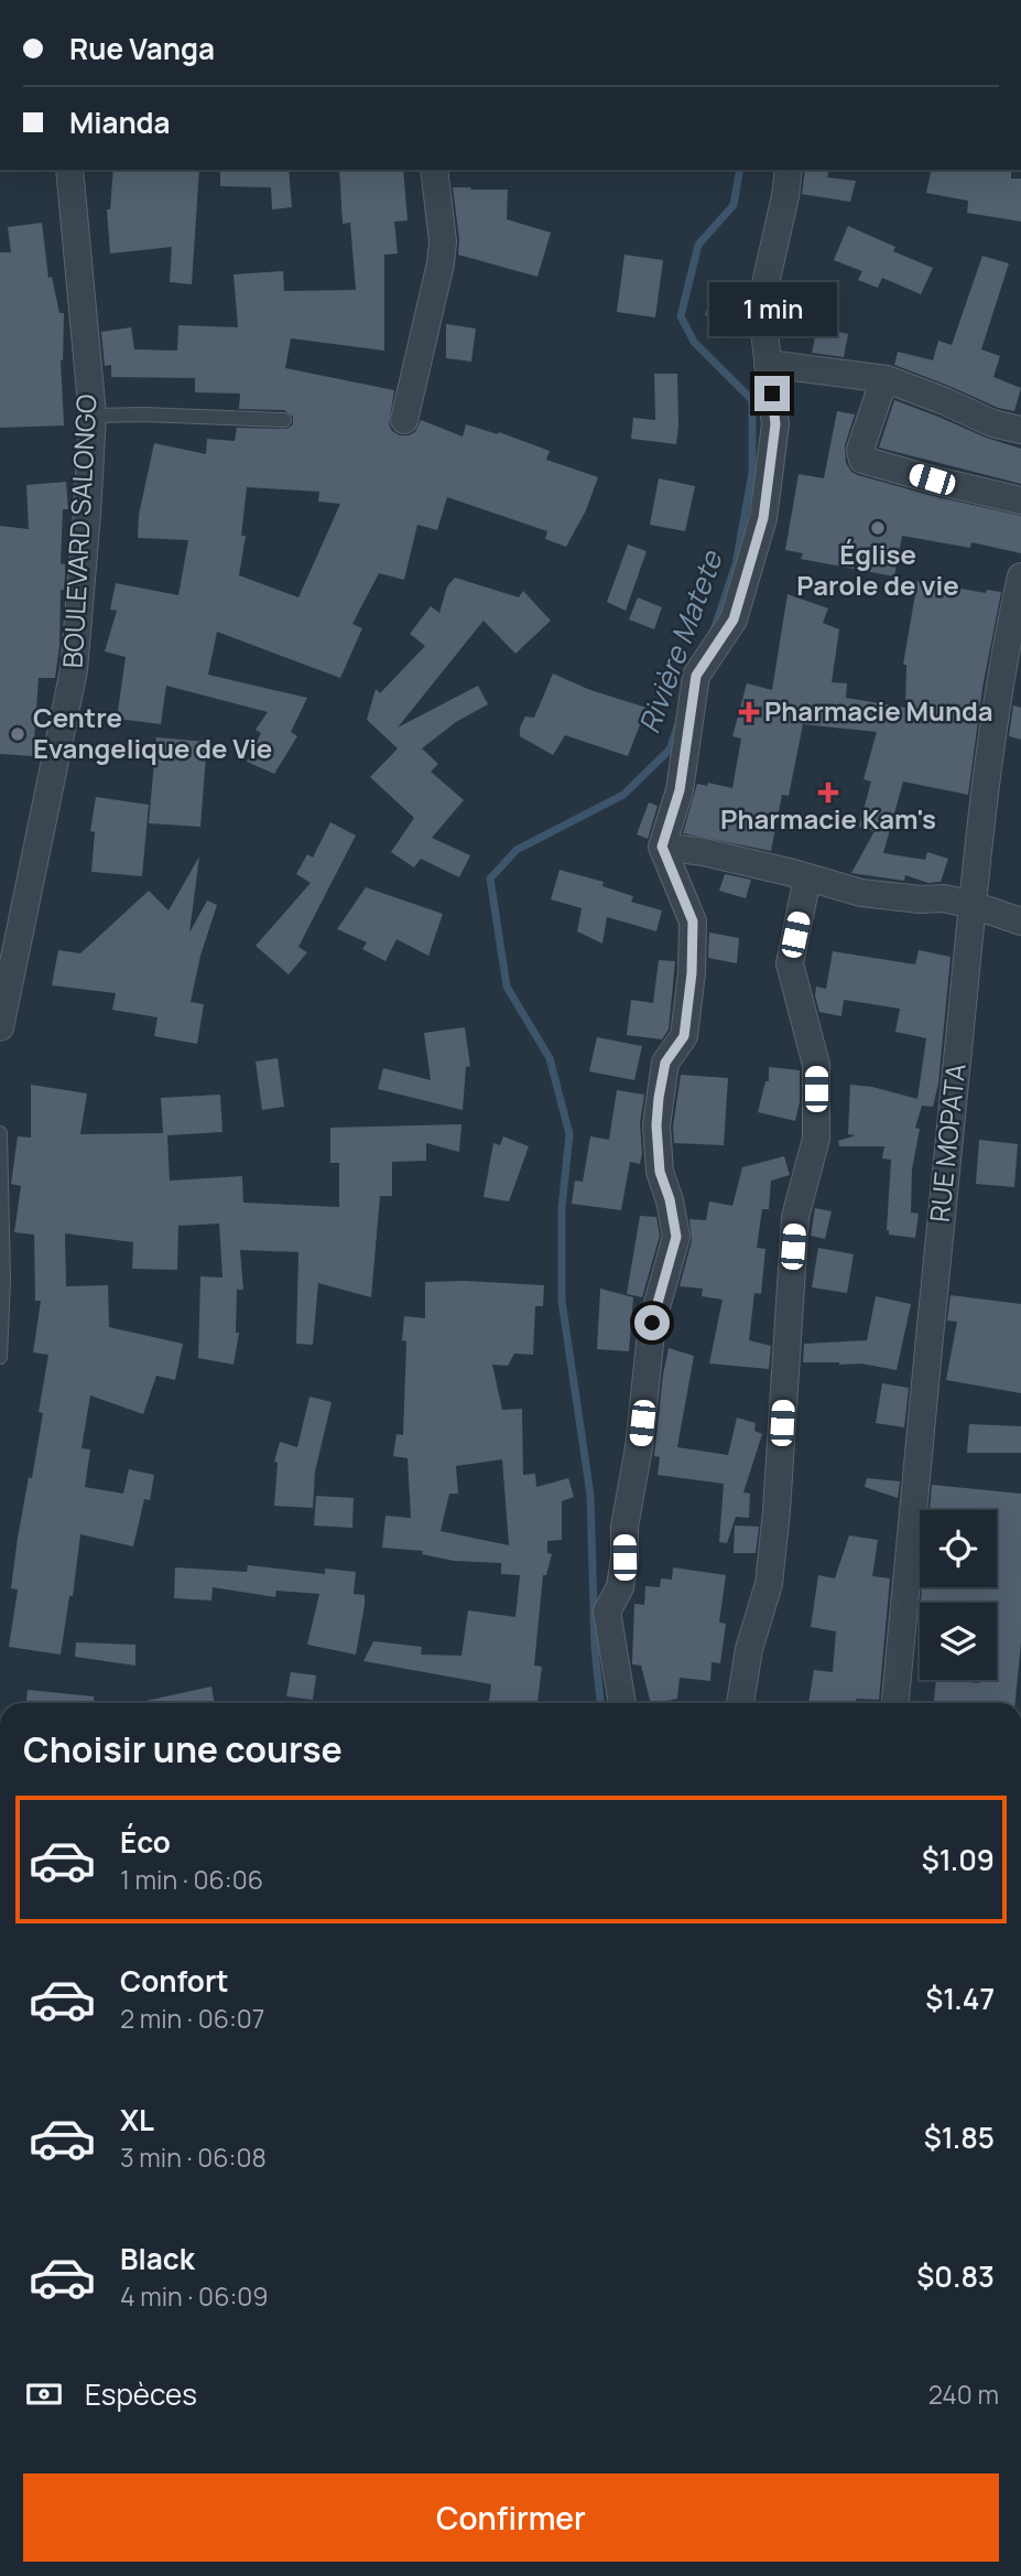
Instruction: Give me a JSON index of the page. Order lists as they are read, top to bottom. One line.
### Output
{"streets":{"street":["BOULEVARD SALONGO","RUE MOPATA"]},"water":["Rivière Matete"],"places":{"other":["Église Parole de vie","Centre Evangelique de Vie"],"health":["Pharmacie Munda","Pharmacie Kam's"]},"page":{"banner":["Rue Vanga","Mianda"],"bubble":"1 min","heading":"Choisir une course","list":[{"name":"Éco","note":"1 min · 06:06","value":"$1.09"},{"name":"Confort","note":"2 min · 06:07","value":"$1.47"},{"name":"XL","note":"3 min · 06:08","value":"$1.85"},{"name":"Black","note":"4 min · 06:09","value":"$0.83"}],"pay":["Espèces","240 m"],"buttons":"Confirmer"}}
